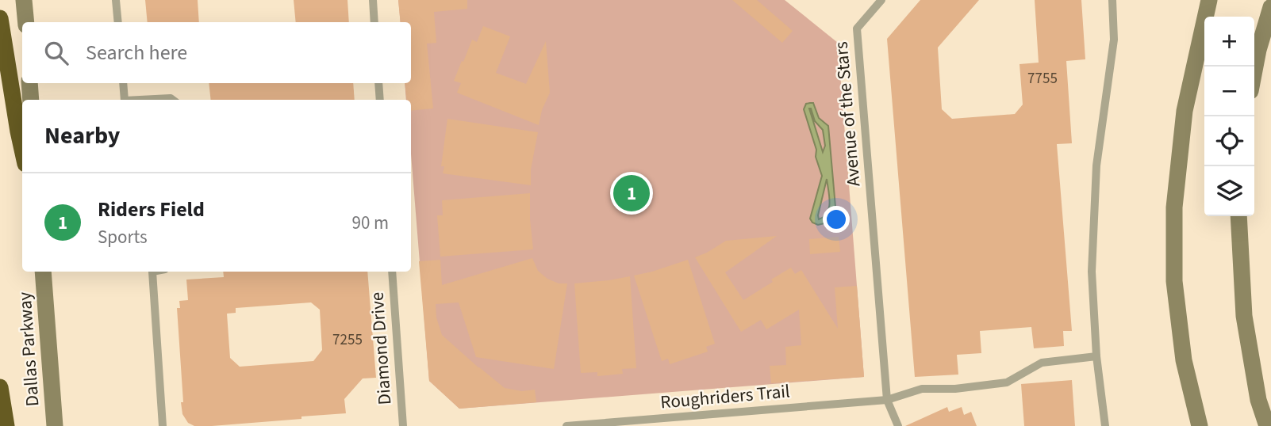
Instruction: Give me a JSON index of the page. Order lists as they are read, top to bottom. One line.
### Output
{"streets":{"main road":["Dallas Parkway"],"lane":["Avenue of the Stars","Diamond Drive","Roughriders Trail"]},"crossings":[["Avenue of the Stars","Roughriders Trail"]],"house_numbers":["7755","7255"],"page":{"map_buttons":["+","−"],"search":"Search here","heading":"Nearby","pins":"1","list":[{"mark":"1","name":"Riders Field","note":"Sports","value":"90 m"}]}}
